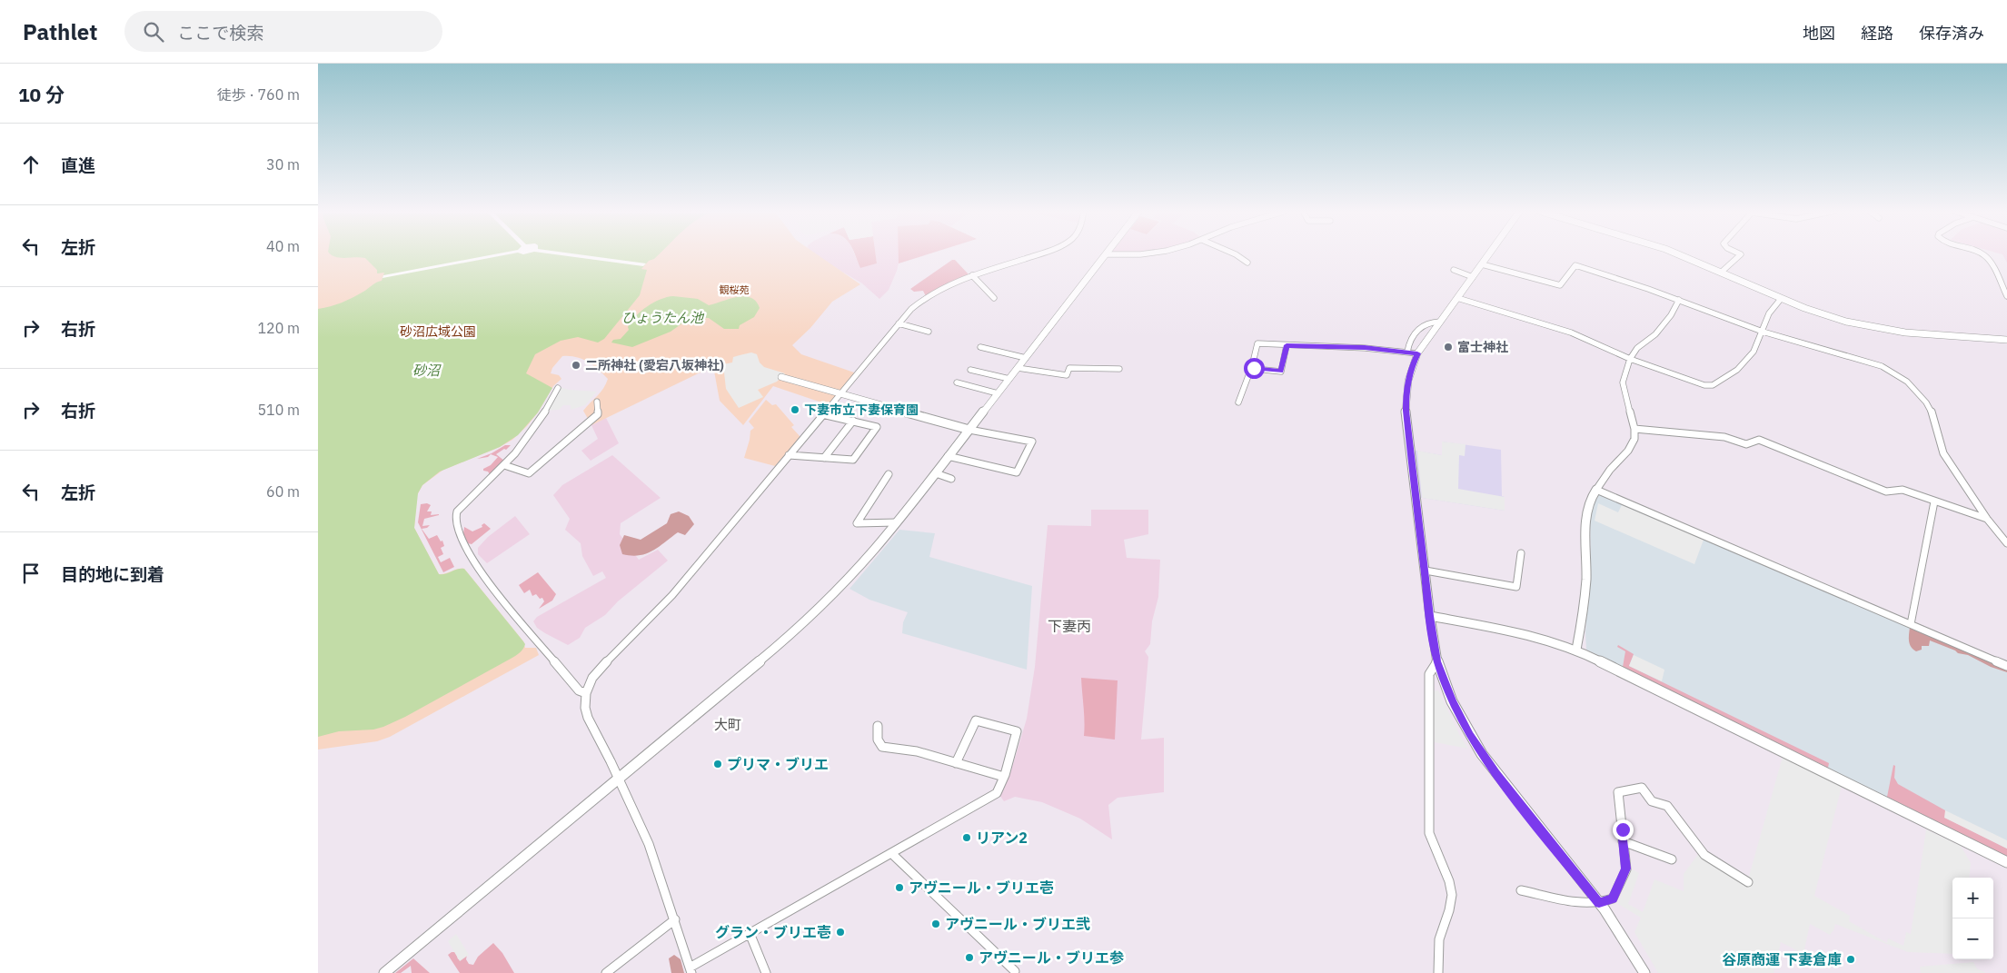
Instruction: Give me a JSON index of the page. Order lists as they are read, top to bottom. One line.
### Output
{"districts":["下妻丙","大町"],"water":["ひょうたん池","砂沼"],"parks":["観桜苑","砂沼広域公園"],"places":["富士神社","二所神社 (愛宕八坂神社)","下妻市立下妻保育園","プリマ・ブリエ","リアン2","アヴニール・ブリエ壱","アヴニール・ブリエ弐","グラン・ブリエ壱","アヴニール・ブリエ参","谷原商運 下妻倉庫"],"page":{"header":"Pathlet","search":"ここで検索","nav":["地図","経路","保存済み"],"heading":["10 分","徒歩 · 760 m"],"list":[["直進","30 m"],["左折","40 m"],["右折","120 m"],["右折","510 m"],["左折","60 m"],"目的地に到着"],"map_buttons":["+","−"]}}
